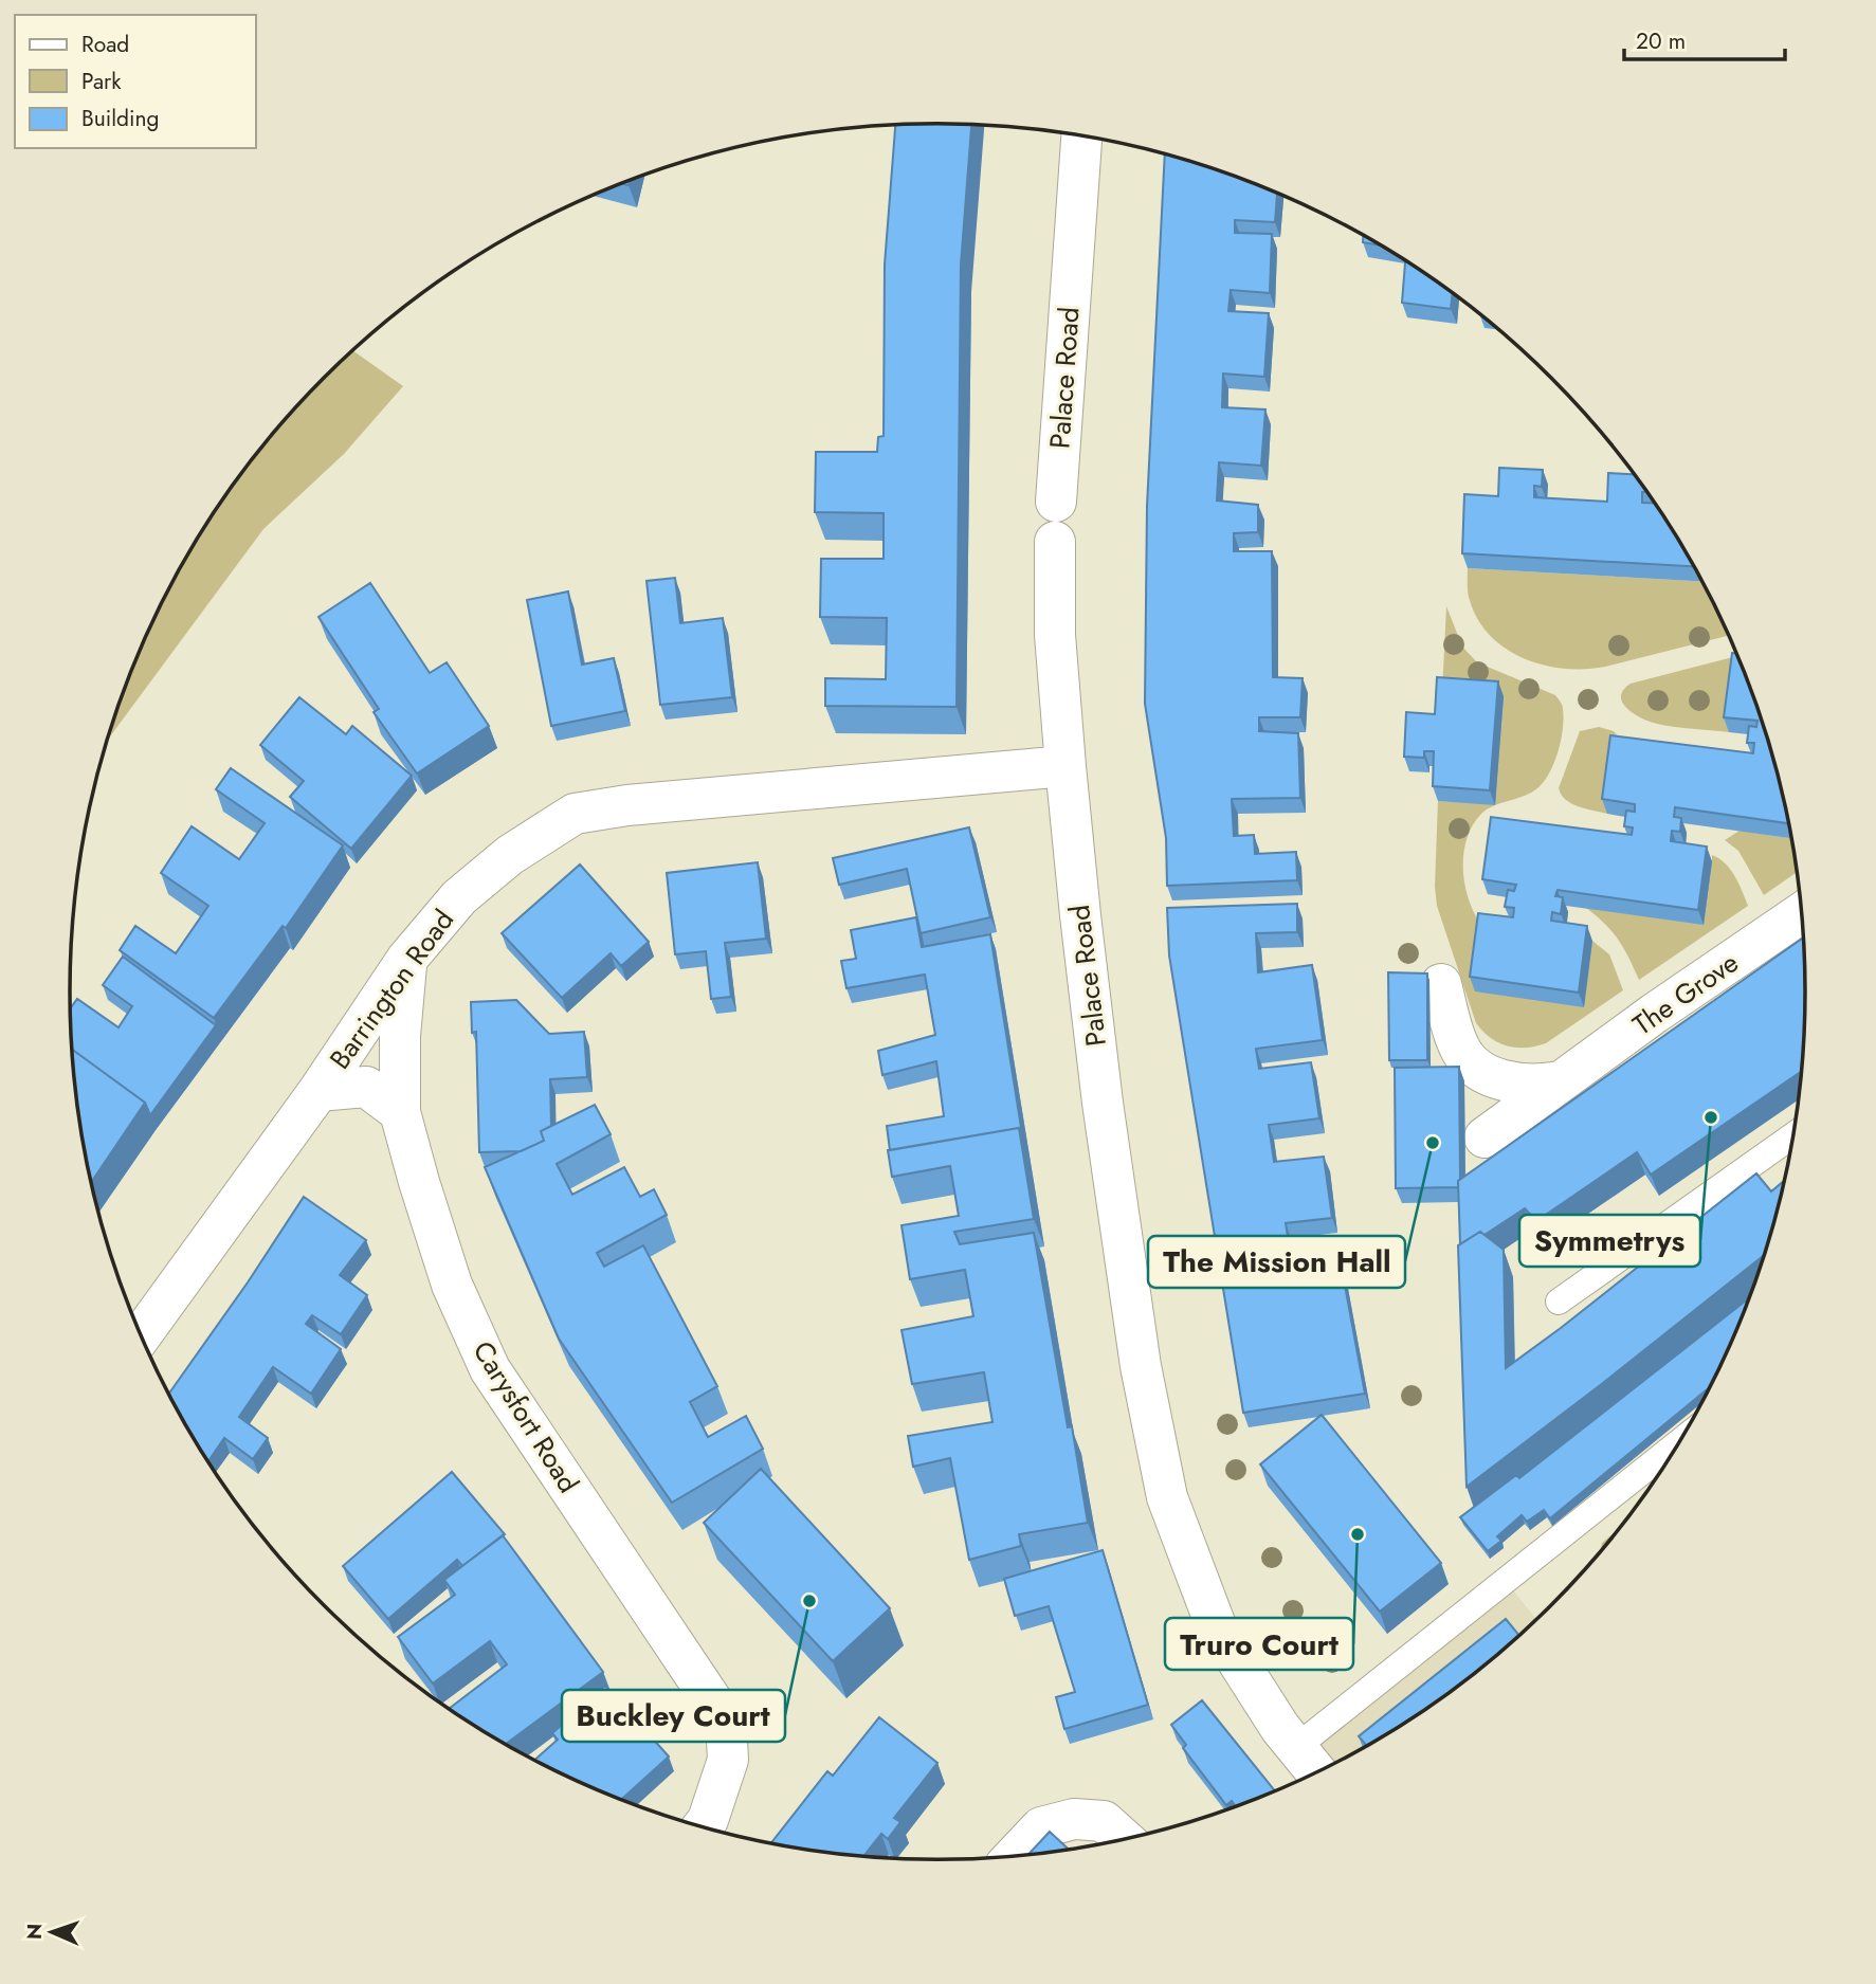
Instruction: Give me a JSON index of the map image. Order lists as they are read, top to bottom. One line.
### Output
{"streets":{"street":["Palace Road","Barrington Road","The Grove","Carysfort Road"]},"crossings":[["Palace Road","Barrington Road"],["Barrington Road","Carysfort Road"]],"places":["Symmetrys","The Mission Hall","Truro Court","Buckley Court"],"legend":["Road","Park","Building"],"scale_bar":"20 m","north":"left"}
